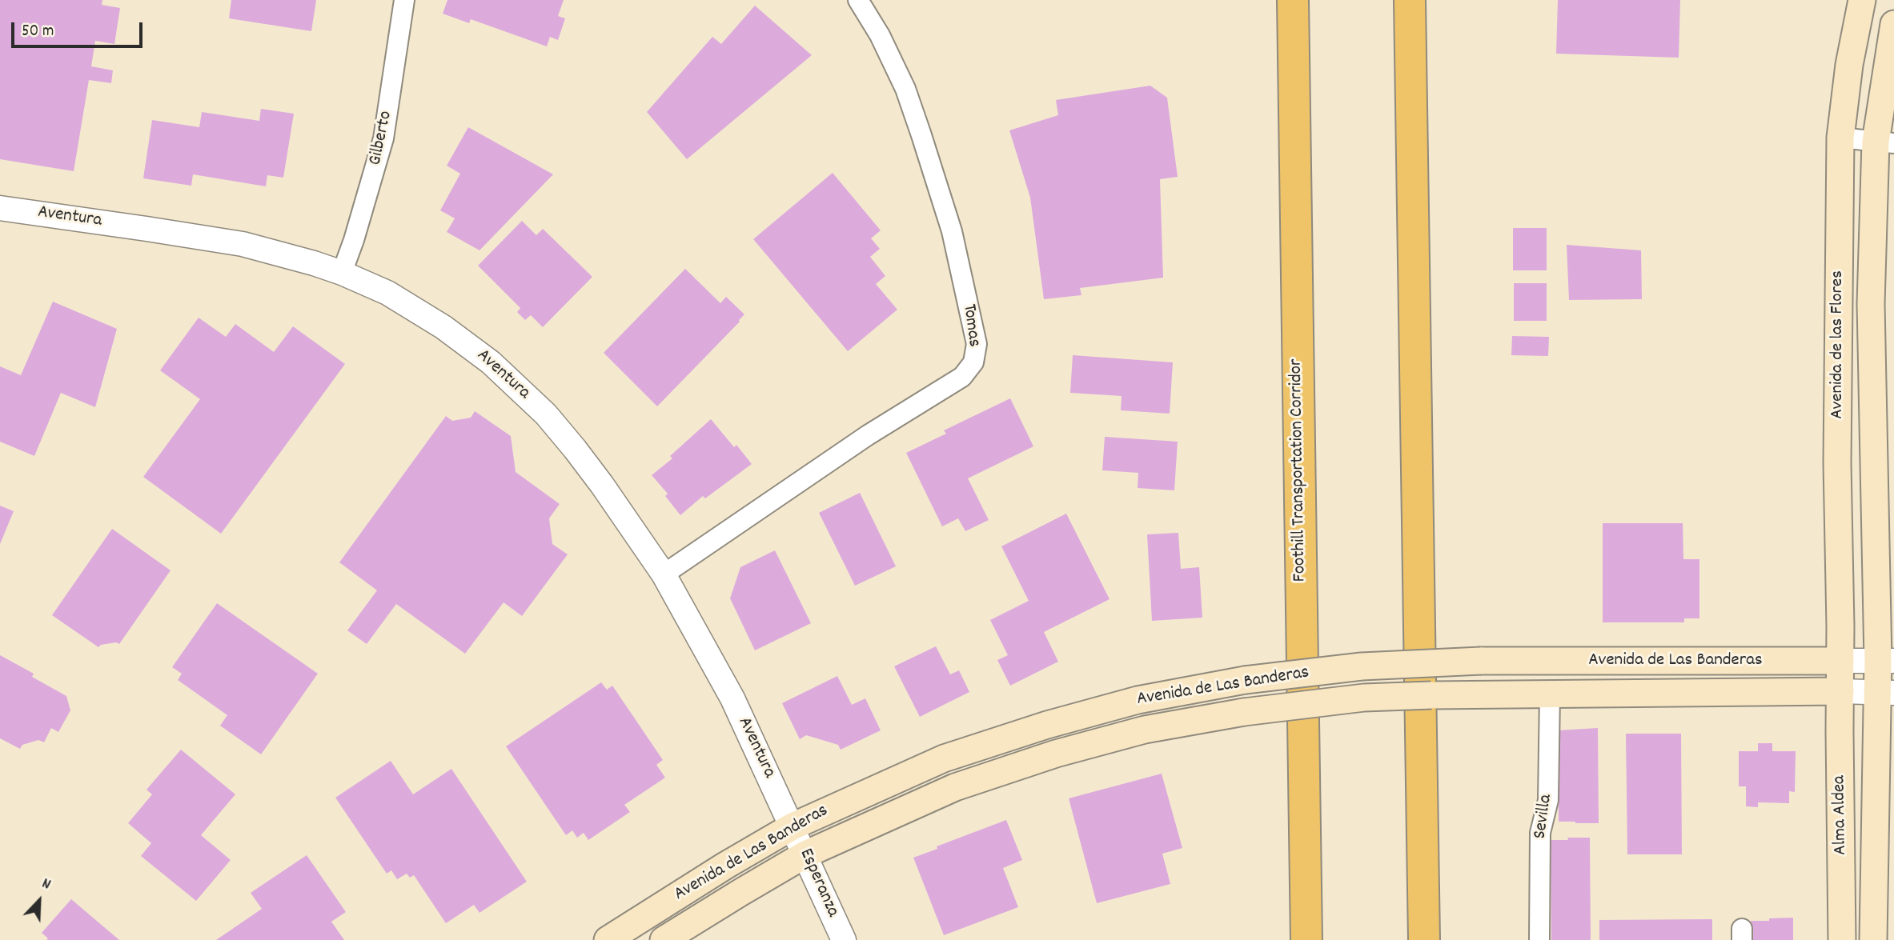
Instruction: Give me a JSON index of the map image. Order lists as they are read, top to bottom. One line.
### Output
{"streets":{"highway":["Foothill Transportation Corridor"],"main road":["Avenida de las Flores","Avenida de Las Banderas","Alma Aldea"],"street":["Gilberto","Aventura","Tomas","Sevilla","Esperanza"]},"crossings":[["Gilberto","Aventura"],["Aventura","Tomas"],["Aventura","Avenida de Las Banderas"],["Aventura","Esperanza"],["Avenida de las Flores","Avenida de Las Banderas"],["Avenida de las Flores","Alma Aldea"],["Avenida de Las Banderas","Alma Aldea"],["Avenida de Las Banderas","Sevilla"],["Avenida de Las Banderas","Esperanza"]],"scale_bar":"50 m","north":"top right"}
